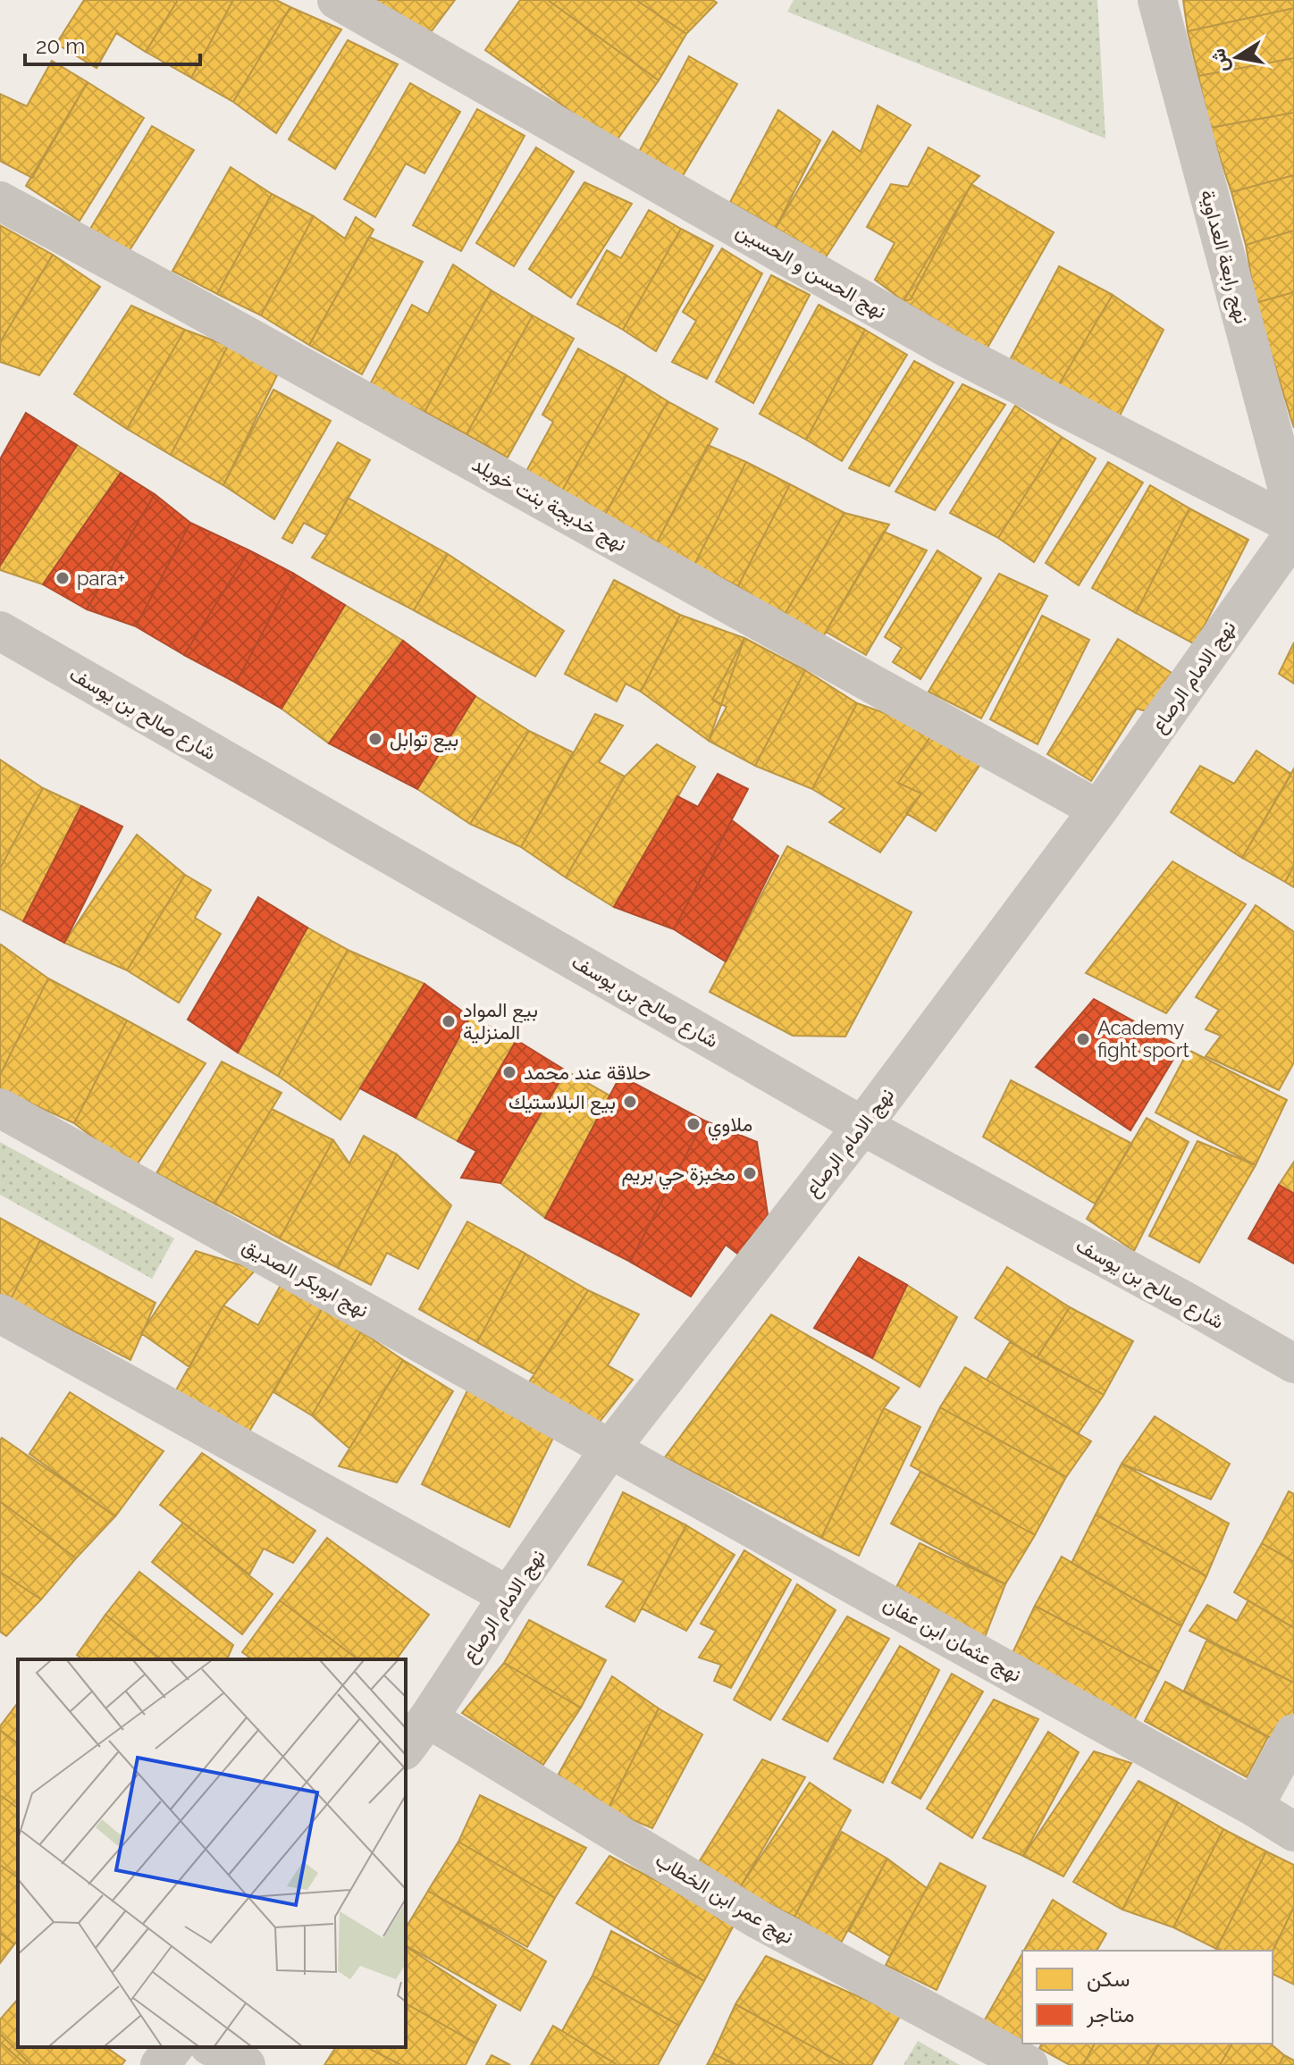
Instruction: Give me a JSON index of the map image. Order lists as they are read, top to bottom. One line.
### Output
{"streets":{"street":["نهج رابعة العداوية","نهج الحسن و الحسين","نهج خديجة بنت خويلد","نهج الامام الرصاع","شارع صالح بن يوسف","نهج ابوبكر الصديق","نهج عثمان ابن عفان","نهج عمر ابن الخطاب"]},"crossings":[["نهج خديجة بنت خويلد","نهج الامام الرصاع"],["نهج الامام الرصاع","شارع صالح بن يوسف"],["نهج الامام الرصاع","نهج ابوبكر الصديق"],["نهج الامام الرصاع","نهج عثمان ابن عفان"],["نهج الامام الرصاع","نهج عمر ابن الخطاب"],["نهج ابوبكر الصديق","نهج عثمان ابن عفان"]],"places":["para+","بيع توابل","بيع المواد المنزلية","Academy fight sport","حلاقة عند محمد","بيع البلاستيك","ملاوي","مخبزة حي بريم"],"legend":["سكن","متاجر"],"scale_bar":"20 m","north":"left"}
